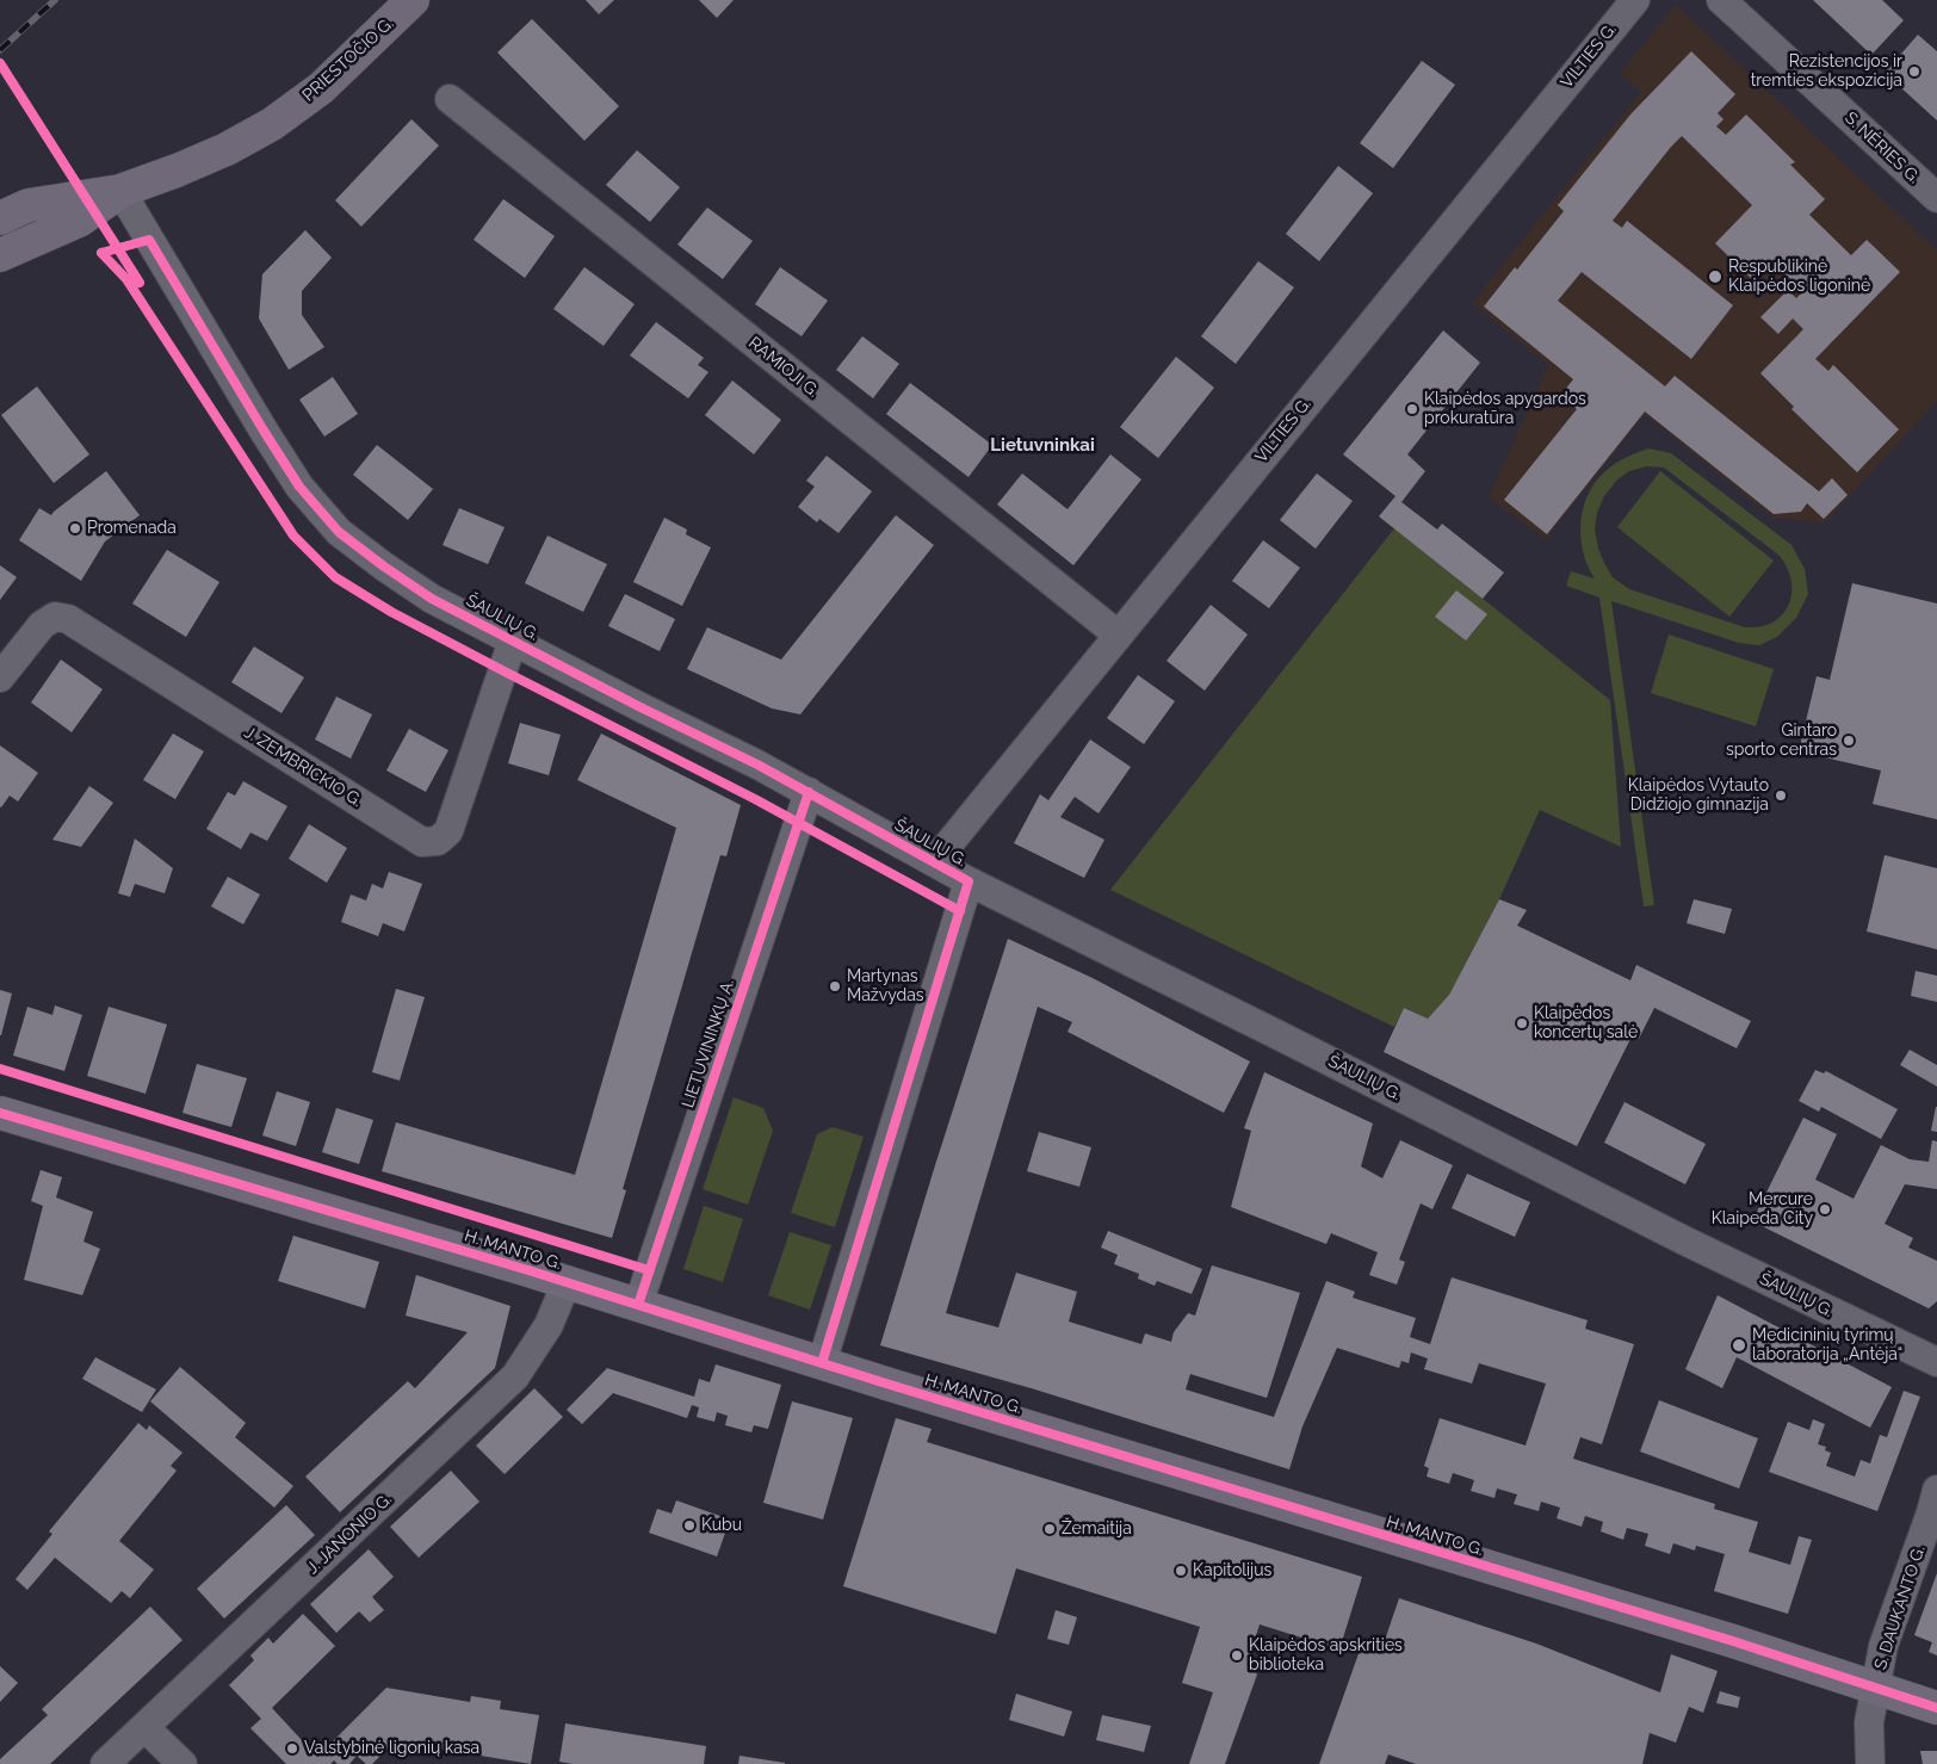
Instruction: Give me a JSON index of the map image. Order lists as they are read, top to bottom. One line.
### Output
{"streets":{"main road":["PRIESTOČIO G.","H. MANTO G."],"street":["VILTIES G.","S. NĖRIES G.","RAMIOJI G.","ŠAULIŲ G.","J. ZEMBRICKIO G.","LIETUVININKŲ A.","J. JANONIO G.","S. DAUKANTO G."]},"crossings":[["VILTIES G.","RAMIOJI G."],["VILTIES G.","ŠAULIŲ G."],["PRIESTOČIO G.","ŠAULIŲ G."],["ŠAULIŲ G.","J. ZEMBRICKIO G."],["ŠAULIŲ G.","LIETUVININKŲ A."],["LIETUVININKŲ A.","H. MANTO G."],["H. MANTO G.","J. JANONIO G."],["H. MANTO G.","S. DAUKANTO G."]],"districts":["Lietuvninkai"],"places":["Rezistencijos ir tremties ekspozicija","Respublikinė Klaipėdos ligoninė","Klaipėdos apygardos prokuratūra","Promenada","Gintaro sporto centras","Klaipėdos Vytauto Didžiojo gimnazija","Martynas Mažvydas","Klaipėdos koncertų salė","Mercure Klaipeda City","Medicininių tyrimų laboratorija „Antėja“","Kubu","Žemaitija","Kapitolijus","Klaipėdos apskrities biblioteka","Valstybinė ligonių kasa"]}
